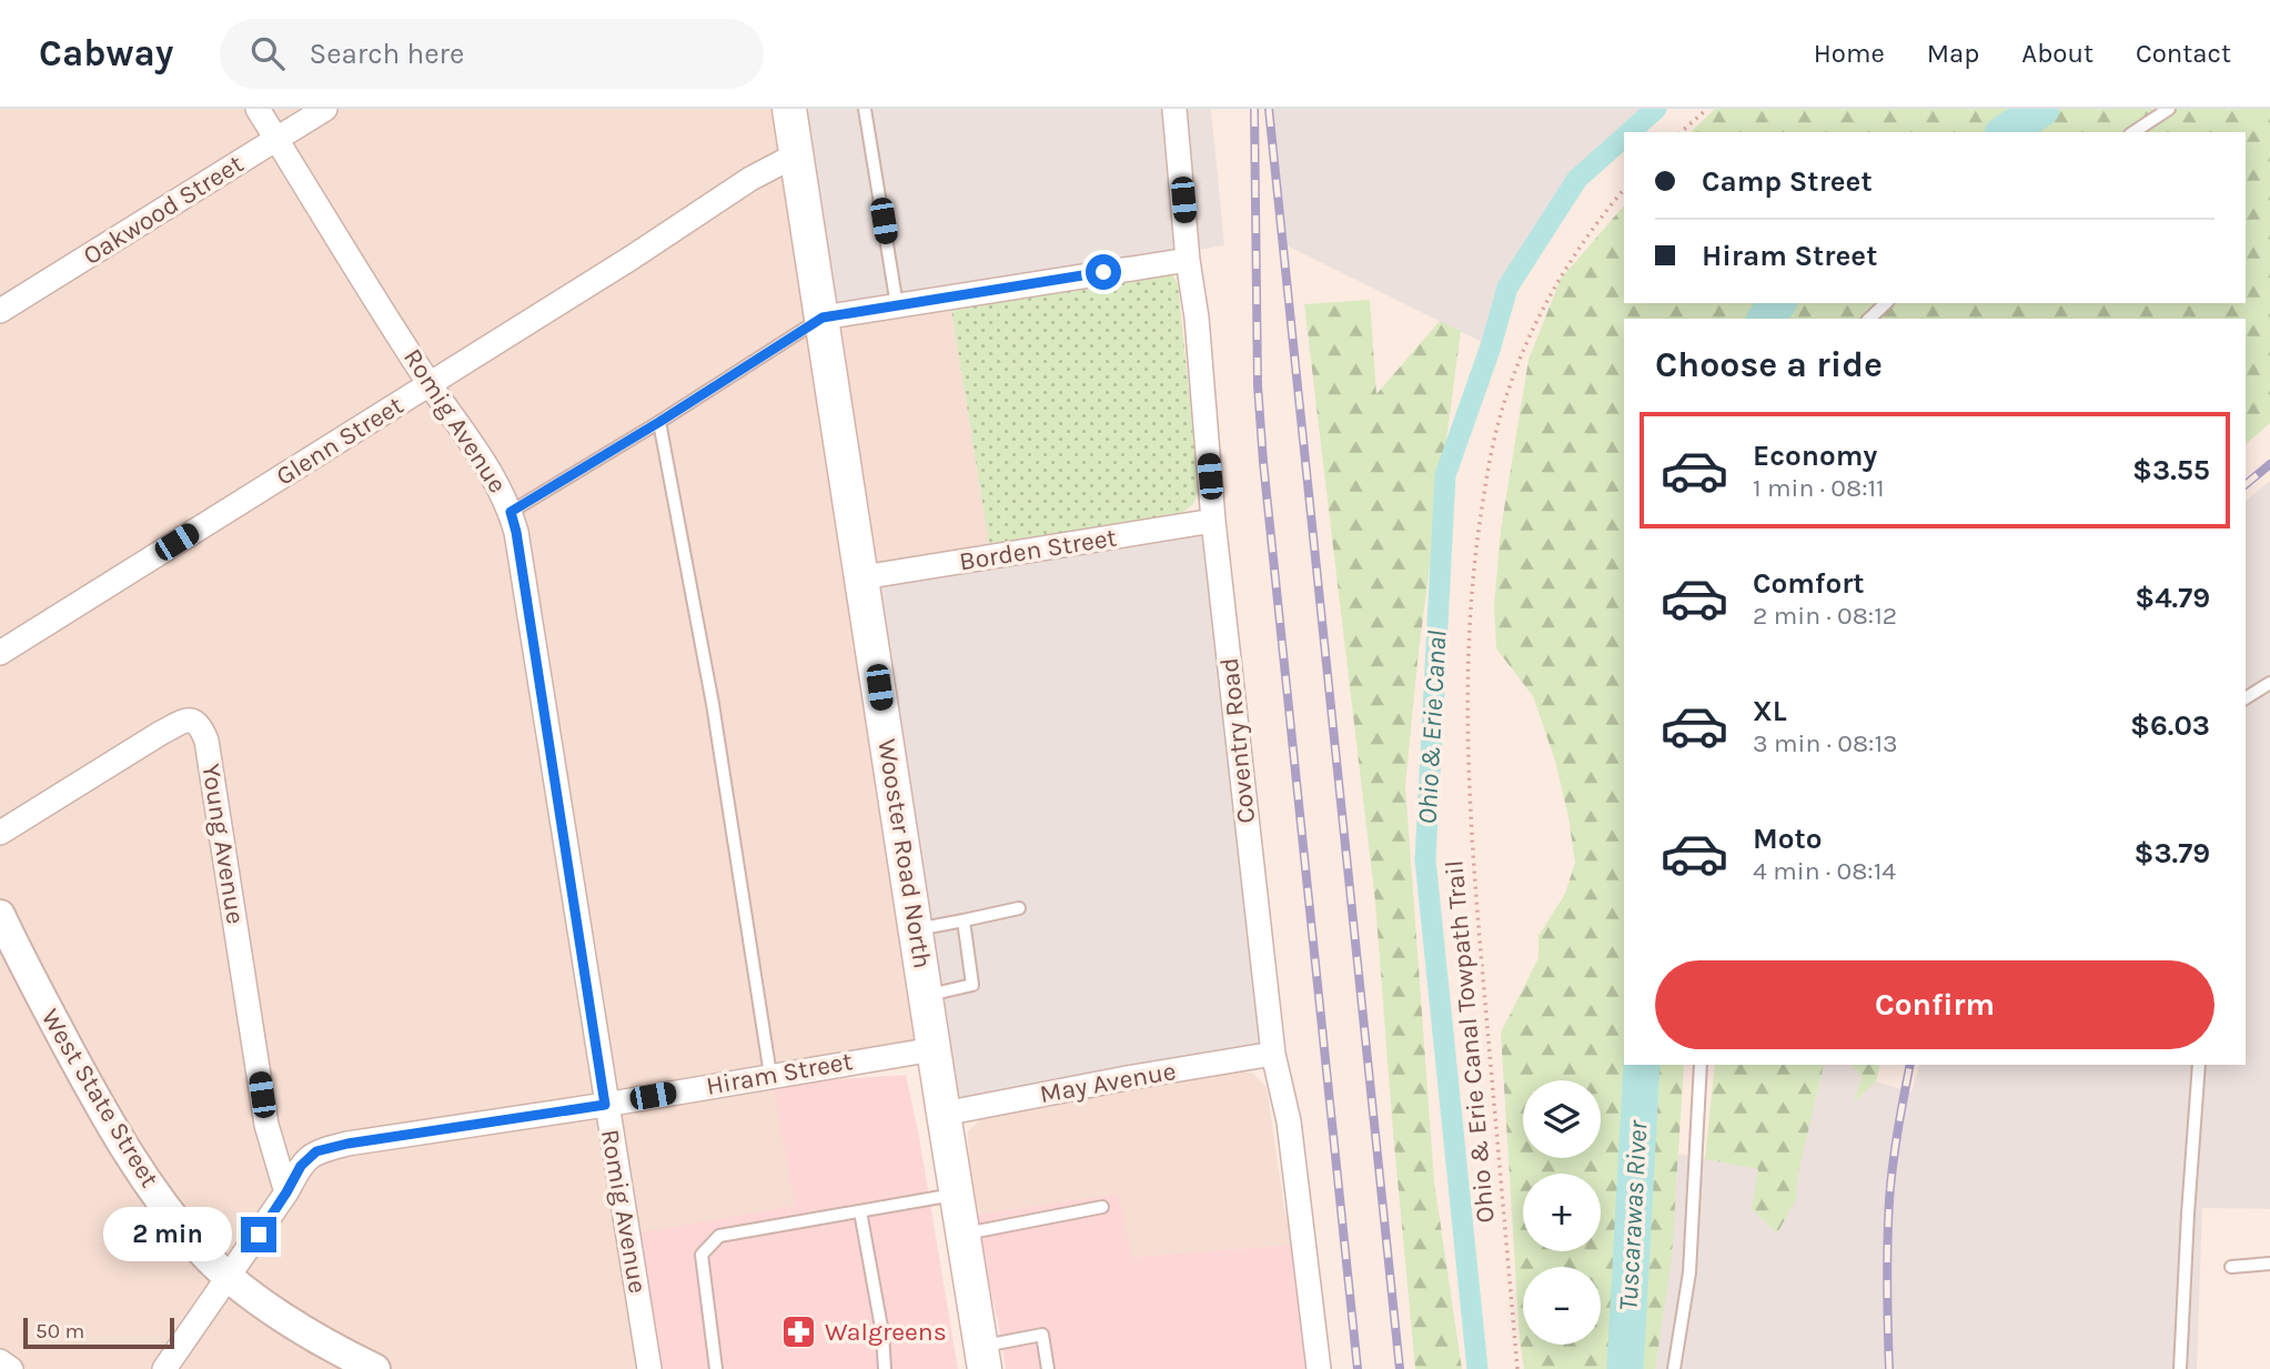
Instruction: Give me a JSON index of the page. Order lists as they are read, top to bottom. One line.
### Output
{"streets":{"main road":["Wooster Road North"],"street":["Oakwood Street","Romig Avenue","Glenn Street","Borden Street","Coventry Road","Young Avenue","Hiram Street","May Avenue","West State Street"],"path":["Ohio & Erie Canal Towpath Trail"]},"crossings":[["Oakwood Street","Romig Avenue"],["Romig Avenue","Glenn Street"],["Romig Avenue","Hiram Street"],["Glenn Street","Wooster Road North"],["Borden Street","Coventry Road"],["Borden Street","Wooster Road North"],["Coventry Road","May Avenue"],["Young Avenue","Hiram Street"],["Wooster Road North","Hiram Street"],["Wooster Road North","May Avenue"],["Hiram Street","West State Street"]],"water":["Ohio & Erie Canal","Tuscarawas River"],"places":{"pharmacy":["Walgreens"]},"scale_bar":"50 m","page":{"header":"Cabway","search":"Search here","nav":["Home","Map","About","Contact"],"banner":["Camp Street","Hiram Street"],"heading":"Choose a ride","list":[{"name":"Economy","note":"1 min · 08:11","value":"$3.55"},{"name":"Comfort","note":"2 min · 08:12","value":"$4.79"},{"name":"XL","note":"3 min · 08:13","value":"$6.03"},{"name":"Moto","note":"4 min · 08:14","value":"$3.79"}],"buttons":"Confirm","map_buttons":["+","−"],"bubble":"2 min","scale":"50 m"}}
